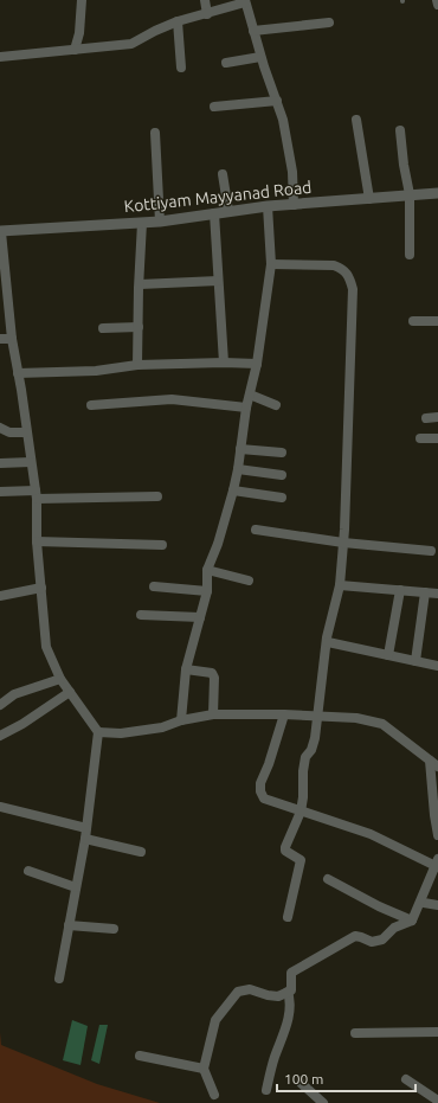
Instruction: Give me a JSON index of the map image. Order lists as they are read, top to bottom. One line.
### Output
{"streets":{"street":["Kottiyam Mayyanad Road"]},"scale_bar":"100 m"}
